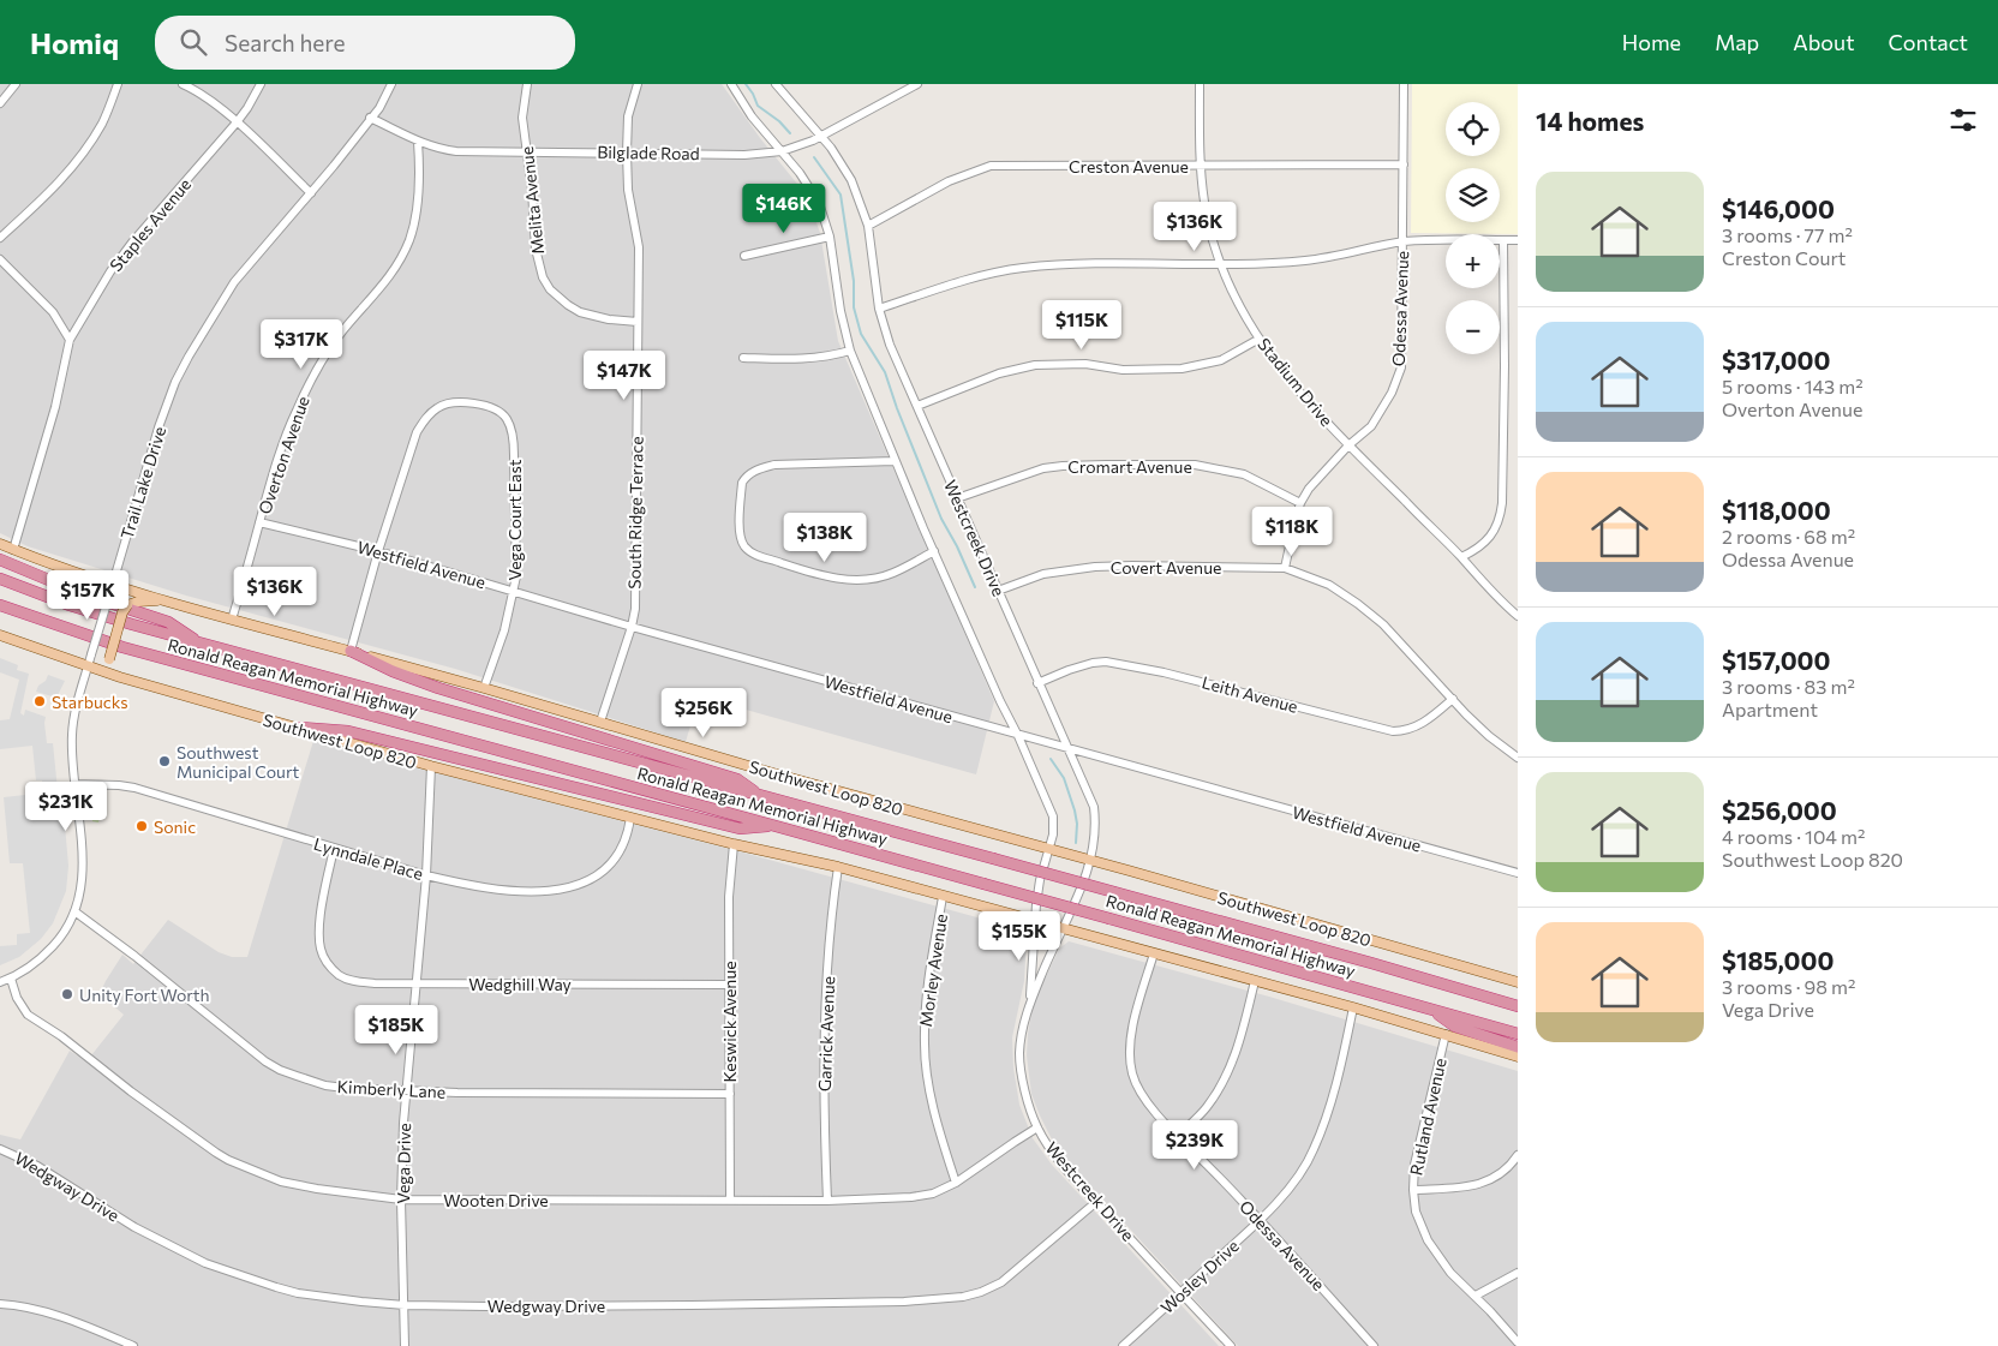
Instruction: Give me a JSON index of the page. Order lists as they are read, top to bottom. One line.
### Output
{"streets":{"highway":["Ronald Reagan Memorial Highway"],"main road":["Southwest Loop 820"],"street":["Bilglade Road","Creston Avenue","Melita Avenue","Staples Avenue","Odessa Avenue","Stadium Drive","Overton Avenue","Cromart Avenue","Trail Lake Drive","South Ridge Terrace","Vega Court East","Westcreek Drive","Westfield Avenue","Covert Avenue","Leith Avenue","Lynndale Place","Morley Avenue","Wedghill Way","Keswick Avenue","Garrick Avenue","Kimberly Lane","Rutland Avenue","Vega Drive","Wedgway Drive","Wooten Drive","Wosley Drive"]},"crossings":[["Bilglade Road","Melita Avenue"],["Bilglade Road","Overton Avenue"],["Bilglade Road","Trail Lake Drive"],["Bilglade Road","South Ridge Terrace"],["Bilglade Road","Westcreek Drive"],["Creston Avenue","Odessa Avenue"],["Creston Avenue","Stadium Drive"],["Creston Avenue","Westcreek Drive"],["Melita Avenue","South Ridge Terrace"],["Staples Avenue","Southwest Loop 820"],["Odessa Avenue","Stadium Drive"],["Odessa Avenue","Cromart Avenue"],["Odessa Avenue","Covert Avenue"],["Odessa Avenue","Southwest Loop 820"],["Odessa Avenue","Wosley Drive"],["Overton Avenue","Westfield Avenue"],["Overton Avenue","Southwest Loop 820"],["Cromart Avenue","Westcreek Drive"],["Trail Lake Drive","Southwest Loop 820"],["Trail Lake Drive","Lynndale Place"],["Trail Lake Drive","Kimberly Lane"],["Trail Lake Drive","Wooten Drive"],["South Ridge Terrace","Westfield Avenue"],["South Ridge Terrace","Southwest Loop 820"],["Vega Court East","Westfield Avenue"],["Vega Court East","Southwest Loop 820"],["Westcreek Drive","Westfield Avenue"],["Westcreek Drive","Covert Avenue"],["Westcreek Drive","Leith Avenue"],["Westcreek Drive","Southwest Loop 820"],["Westcreek Drive","Wedgway Drive"],["Westcreek Drive","Wooten Drive"],["Westcreek Drive","Wosley Drive"],["Covert Avenue","Leith Avenue"],["Southwest Loop 820","Lynndale Place"],["Southwest Loop 820","Morley Avenue"],["Southwest Loop 820","Keswick Avenue"],["Southwest Loop 820","Garrick Avenue"],["Southwest Loop 820","Rutland Avenue"],["Southwest Loop 820","Vega Drive"],["Southwest Loop 820","Wosley Drive"],["Lynndale Place","Wedghill Way"],["Lynndale Place","Vega Drive"],["Morley Avenue","Wooten Drive"],["Wedghill Way","Keswick Avenue"],["Wedghill Way","Vega Drive"],["Keswick Avenue","Kimberly Lane"],["Keswick Avenue","Wooten Drive"],["Garrick Avenue","Wooten Drive"],["Kimberly Lane","Vega Drive"],["Vega Drive","Wedgway Drive"],["Vega Drive","Wooten Drive"]],"places":["Starbucks","Southwest Municipal Court","Sonic","Unity Fort Worth"],"page":{"header":"Homiq","search":"Search here","nav":["Home","Map","About","Contact"],"heading":"14 homes","map_buttons":["+","−"],"list":[{"name":"$146,000","note":"3 rooms · 77 m² · Creston Court"},{"name":"$317,000","note":"5 rooms · 143 m² · Overton Avenue"},{"name":"$118,000","note":"2 rooms · 68 m² · Odessa Avenue"},{"name":"$157,000","note":"3 rooms · 83 m² · Apartment"},{"name":"$256,000","note":"4 rooms · 104 m² · Southwest Loop 820"},{"name":"$185,000","note":"3 rooms · 98 m² · Vega Drive"}],"price":["$146K","$136K","$115K","$317K","$147K","$118K","$138K","$136K","$157K","$256K","$231K","$155K","$185K","$239K"]}}
